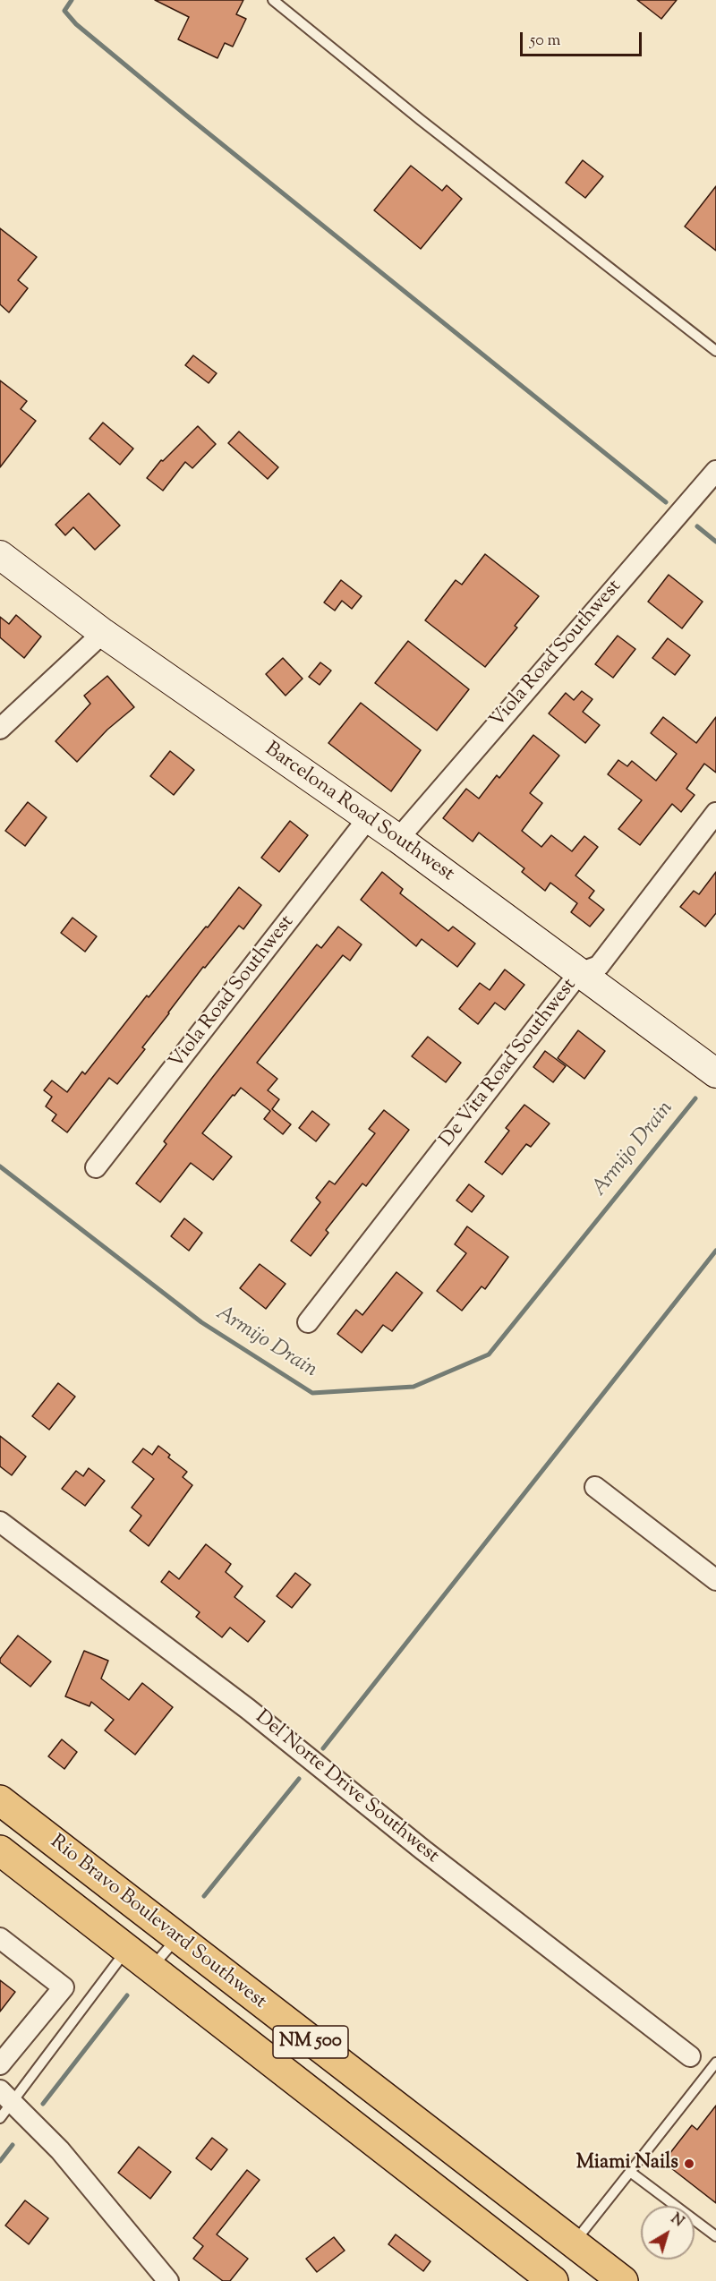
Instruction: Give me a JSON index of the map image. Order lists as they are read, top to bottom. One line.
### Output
{"streets":{"main road":["Rio Bravo Boulevard Southwest","NM 500"],"street":["Viola Road Southwest","Barcelona Road Southwest","De Vita Road Southwest","Del Norte Drive Southwest"]},"crossings":[["Viola Road Southwest","Barcelona Road Southwest"],["Barcelona Road Southwest","De Vita Road Southwest"]],"water":["Armijo Drain"],"places":["Miami Nails"],"scale_bar":"50 m","north":"top right"}
